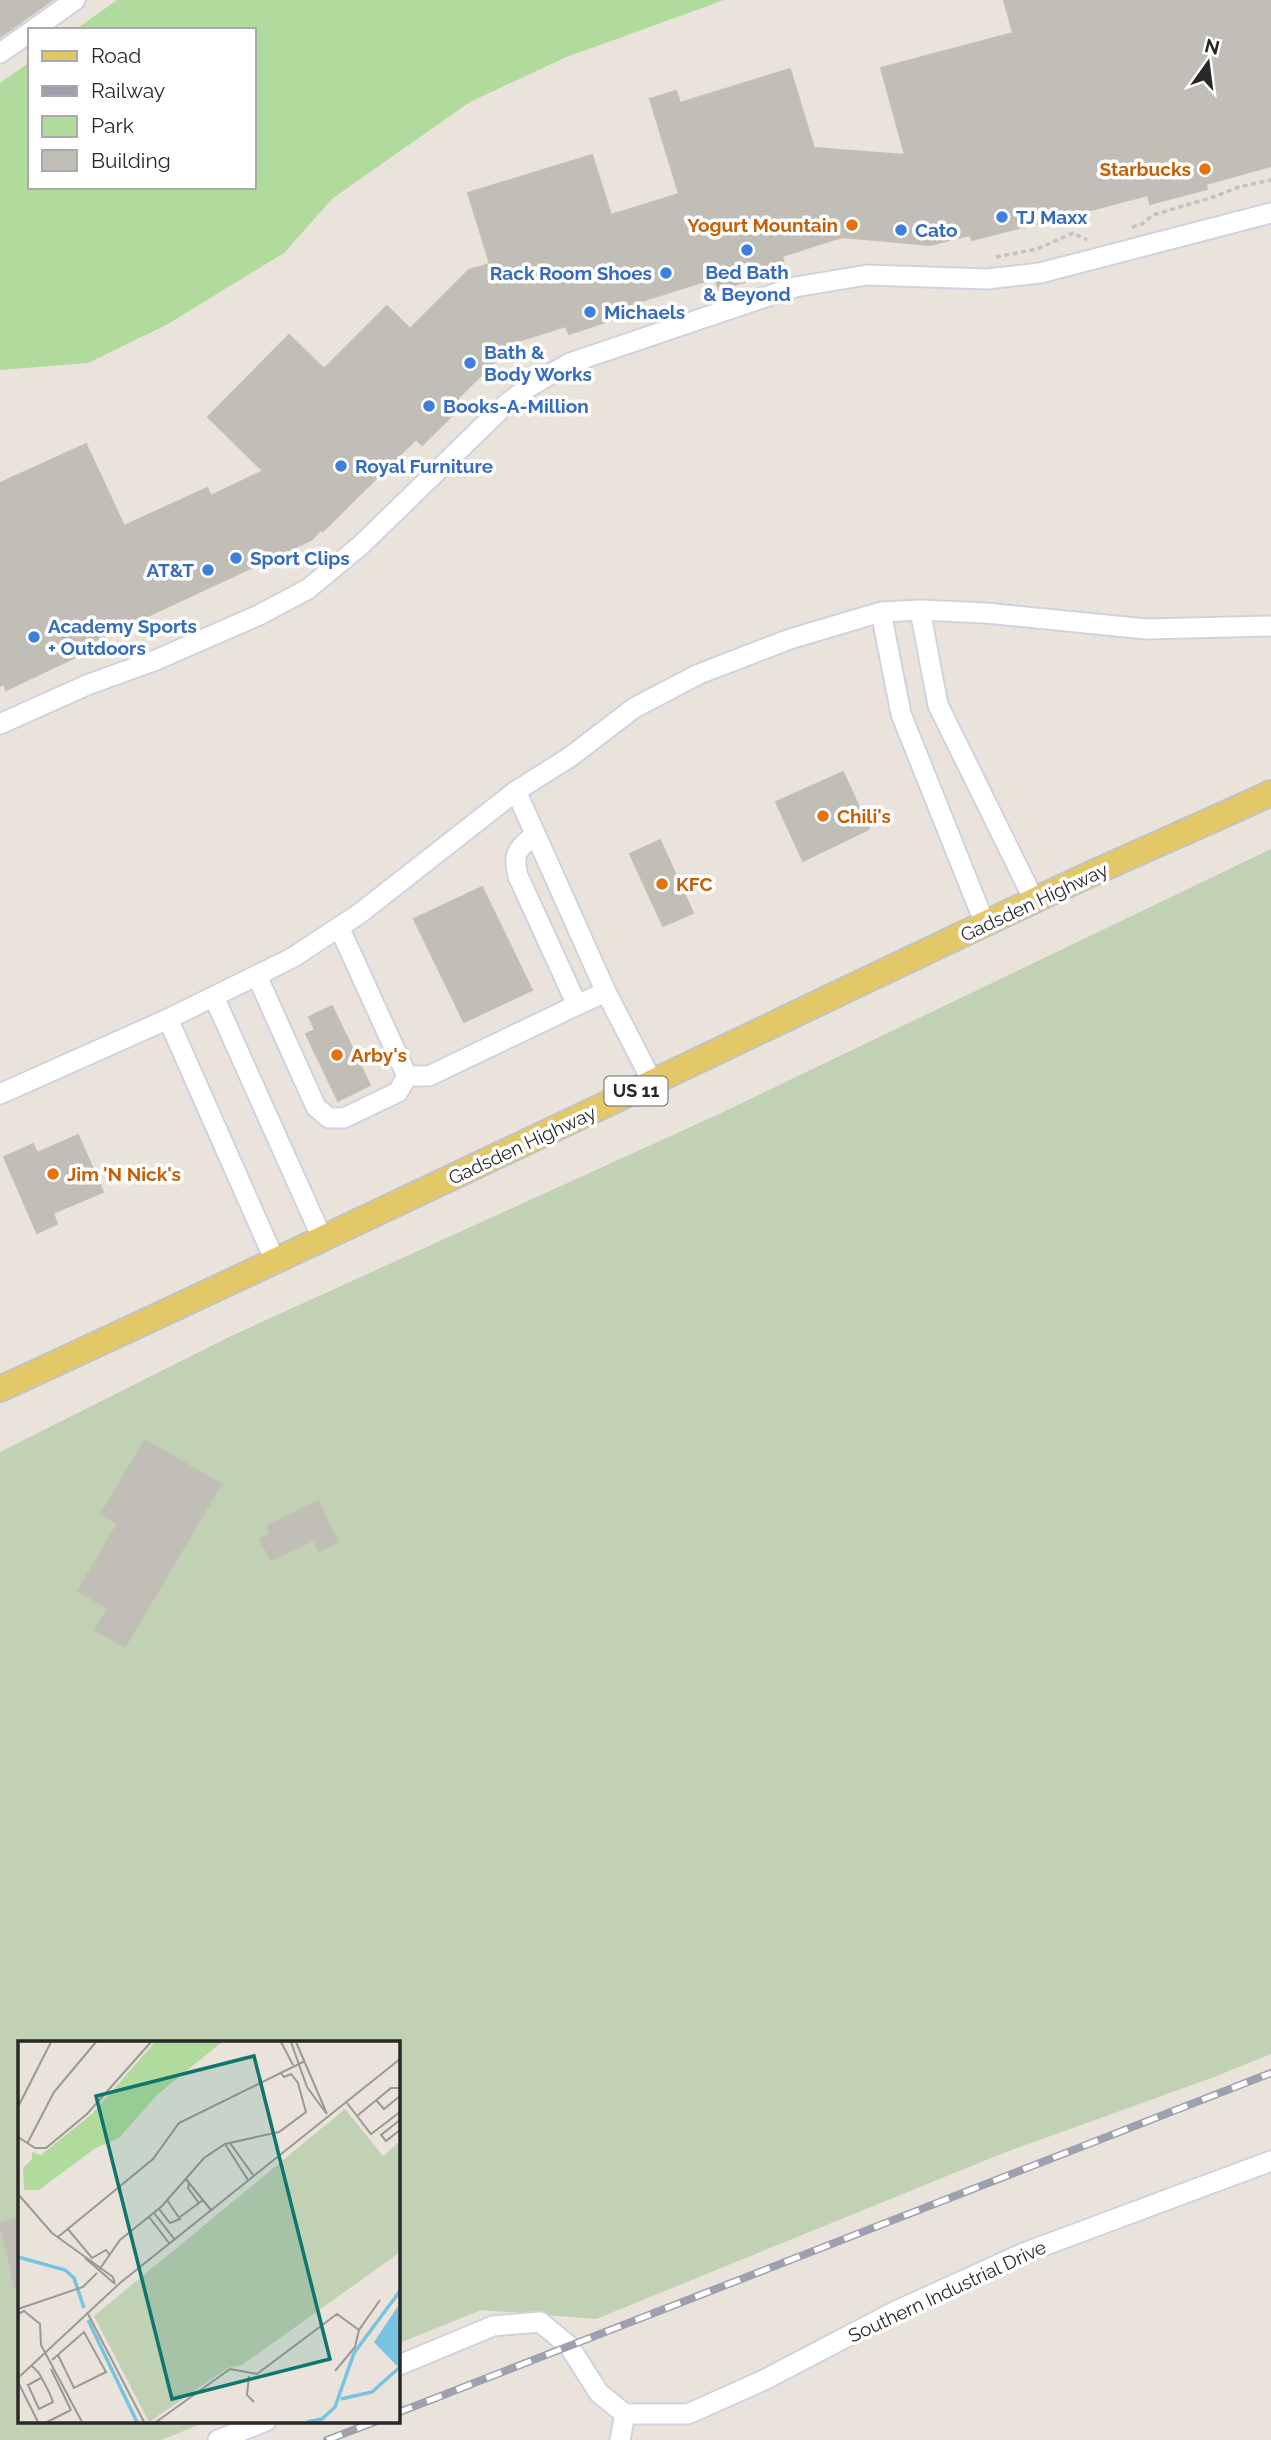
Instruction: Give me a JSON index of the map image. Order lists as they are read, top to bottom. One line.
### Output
{"streets":{"main road":["Gadsden Highway","US 11"],"street":["Southern Industrial Drive"]},"places":["Starbucks","TJ Maxx","Yogurt Mountain","Cato","Bed Bath & Beyond","Rack Room Shoes","Michaels","Bath & Body Works","Books-A-Million","Royal Furniture","Sport Clips","AT&T","Academy Sports + Outdoors","Chili's","KFC","Arby's","Jim 'N Nick's"],"legend":["Road","Railway","Park","Building"],"north":"top"}
